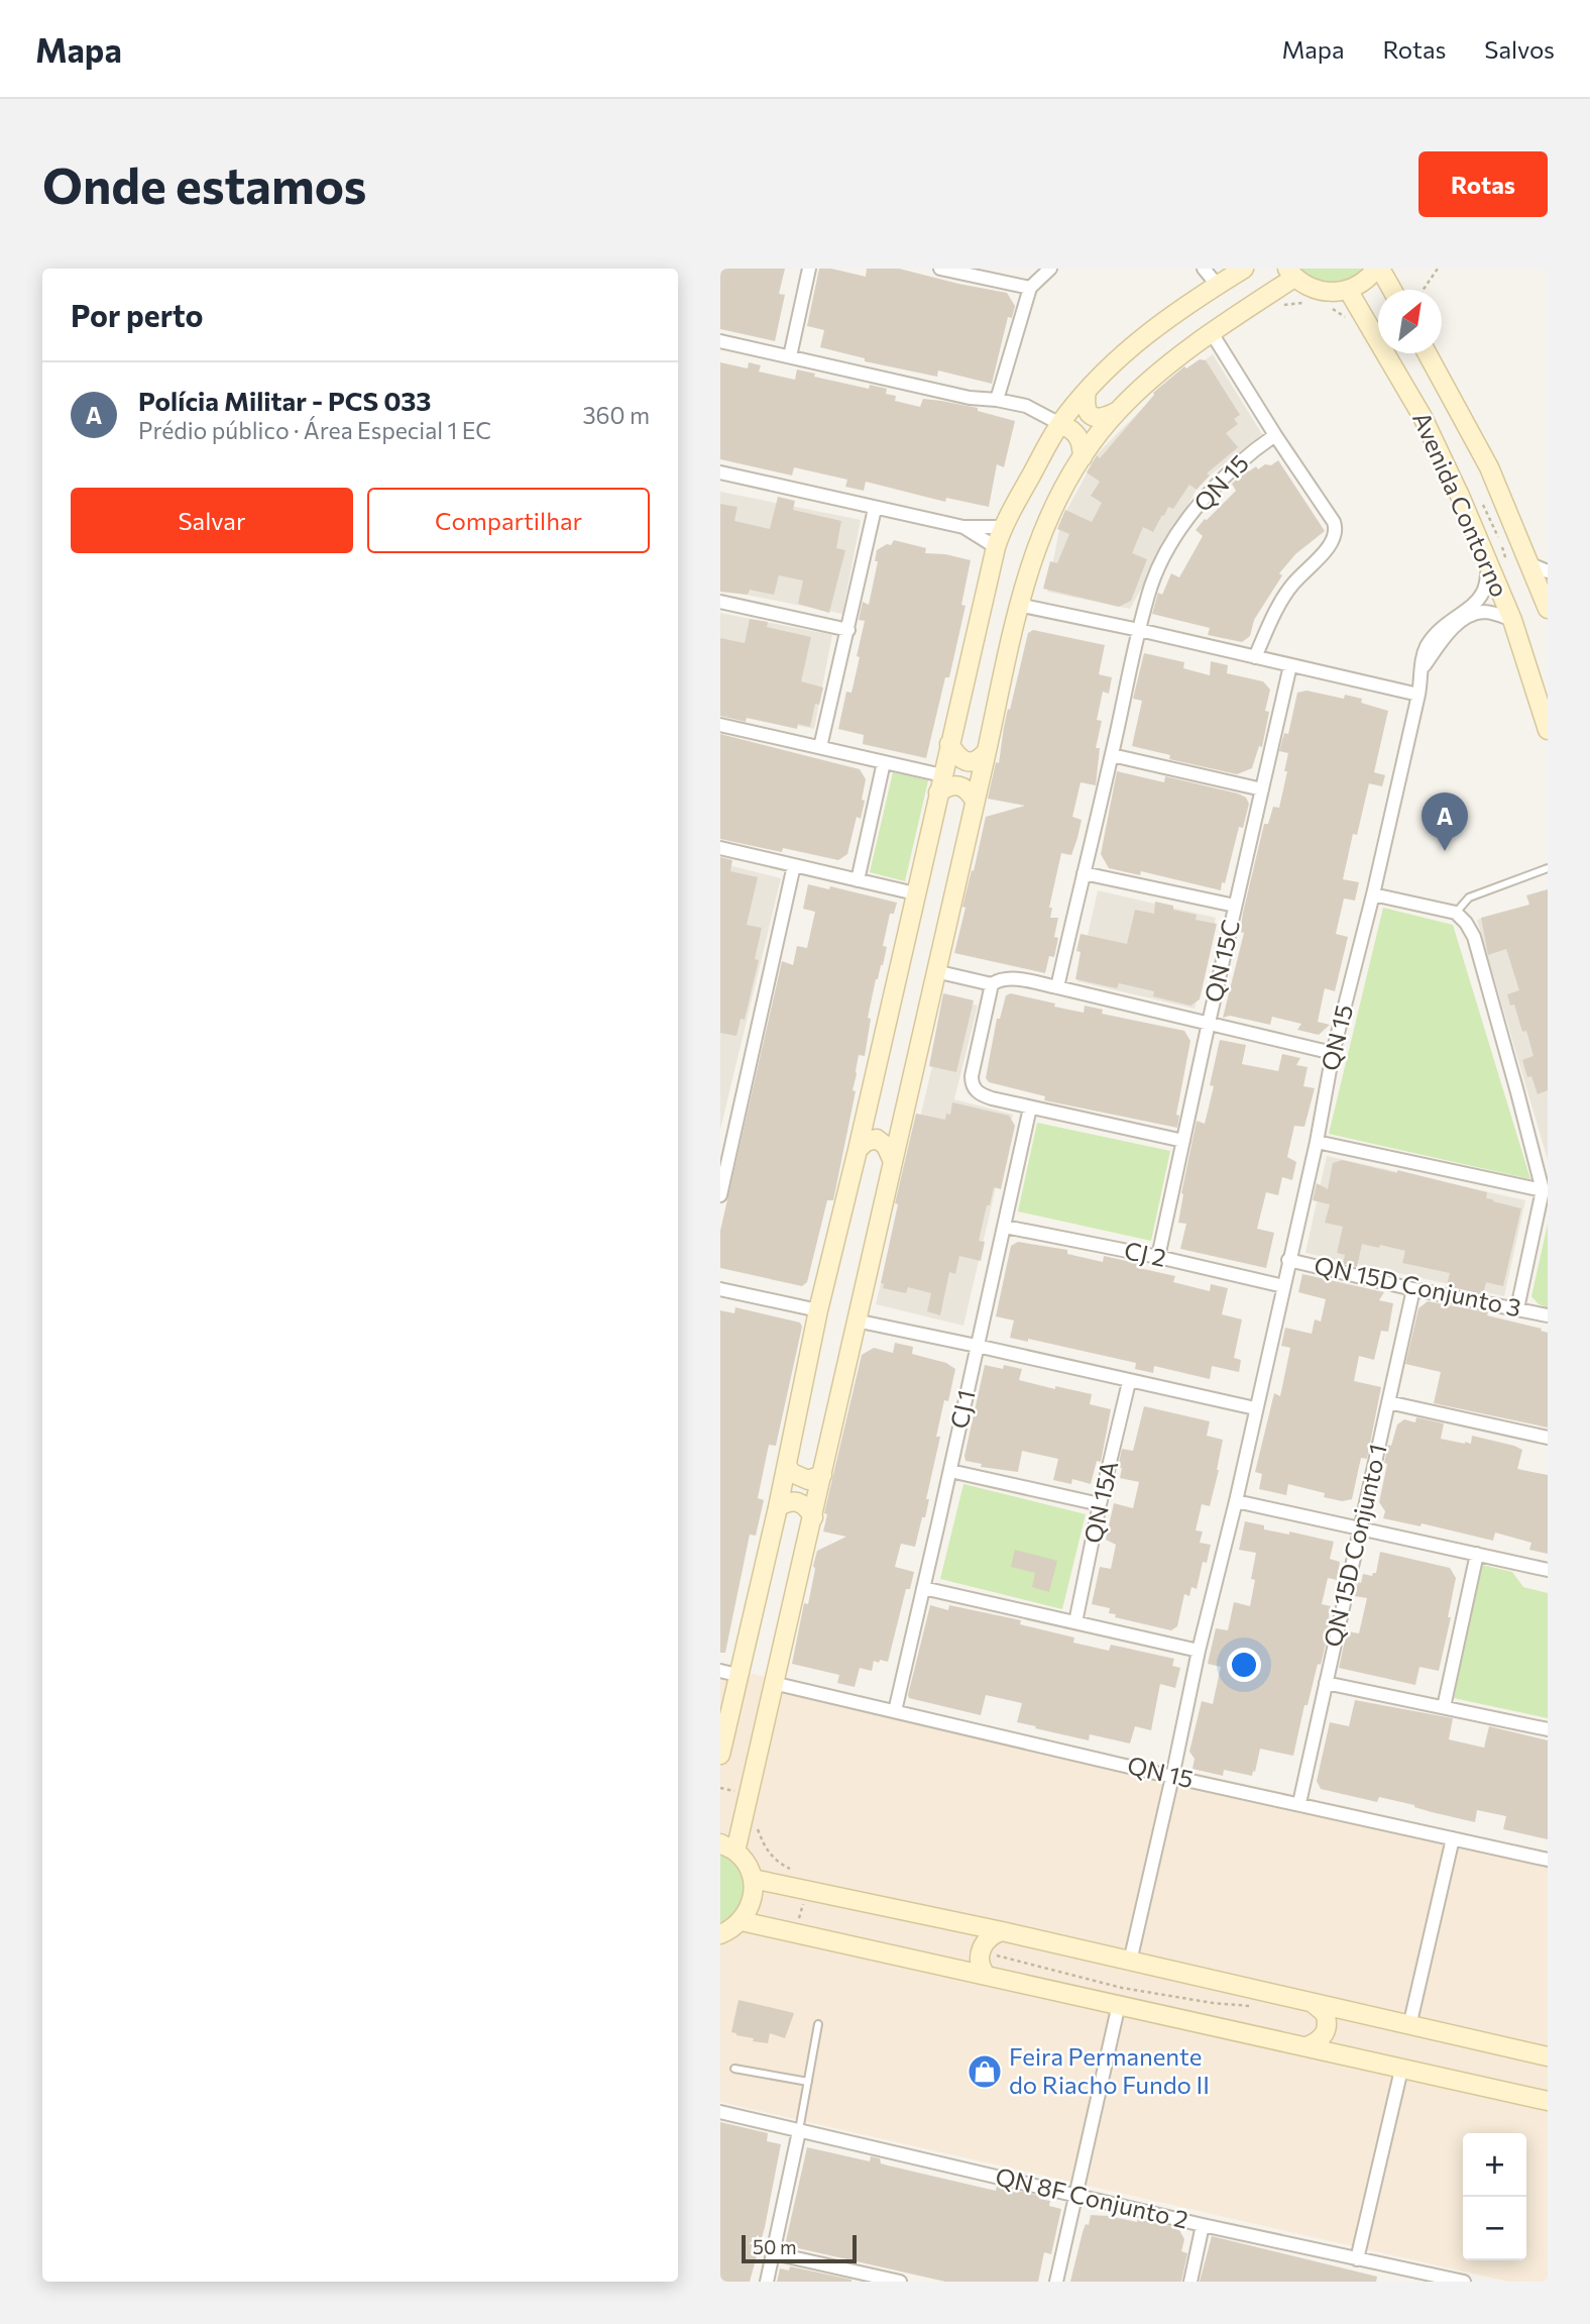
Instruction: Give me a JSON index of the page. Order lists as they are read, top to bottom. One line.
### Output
{"streets":{"main road":["Avenida Contorno"],"street":["QN 15","QN 15C","CJ 2","QN 15D Conjunto 3","CJ 1","QN 15A","QN 15D Conjunto 1","QN 8F Conjunto 2"]},"crossings":[["QN 15","Avenida Contorno"],["QN 15","CJ 2"],["QN 15","QN 15D Conjunto 3"],["QN 15","CJ 1"],["QN 15","QN 15D Conjunto 1"],["QN 15C","CJ 2"],["CJ 2","CJ 1"],["QN 15D Conjunto 3","QN 15D Conjunto 1"]],"places":{"shop":["Feira Permanente do Riacho Fundo II"]},"scale_bar":"50 m","north":"top right","page":{"header":"Mapa","nav":["Mapa","Rotas","Salvos"],"buttons":["Rotas",["Salvar","Compartilhar"]],"title":"Onde estamos","heading":"Por perto","list":[{"mark":"A","name":"Polícia Militar - PCS 033","note":"Prédio público · Área Especial 1 EC","value":"360 m"}],"pins":"A","map_buttons":["+","−"],"scale":"50 m"}}
